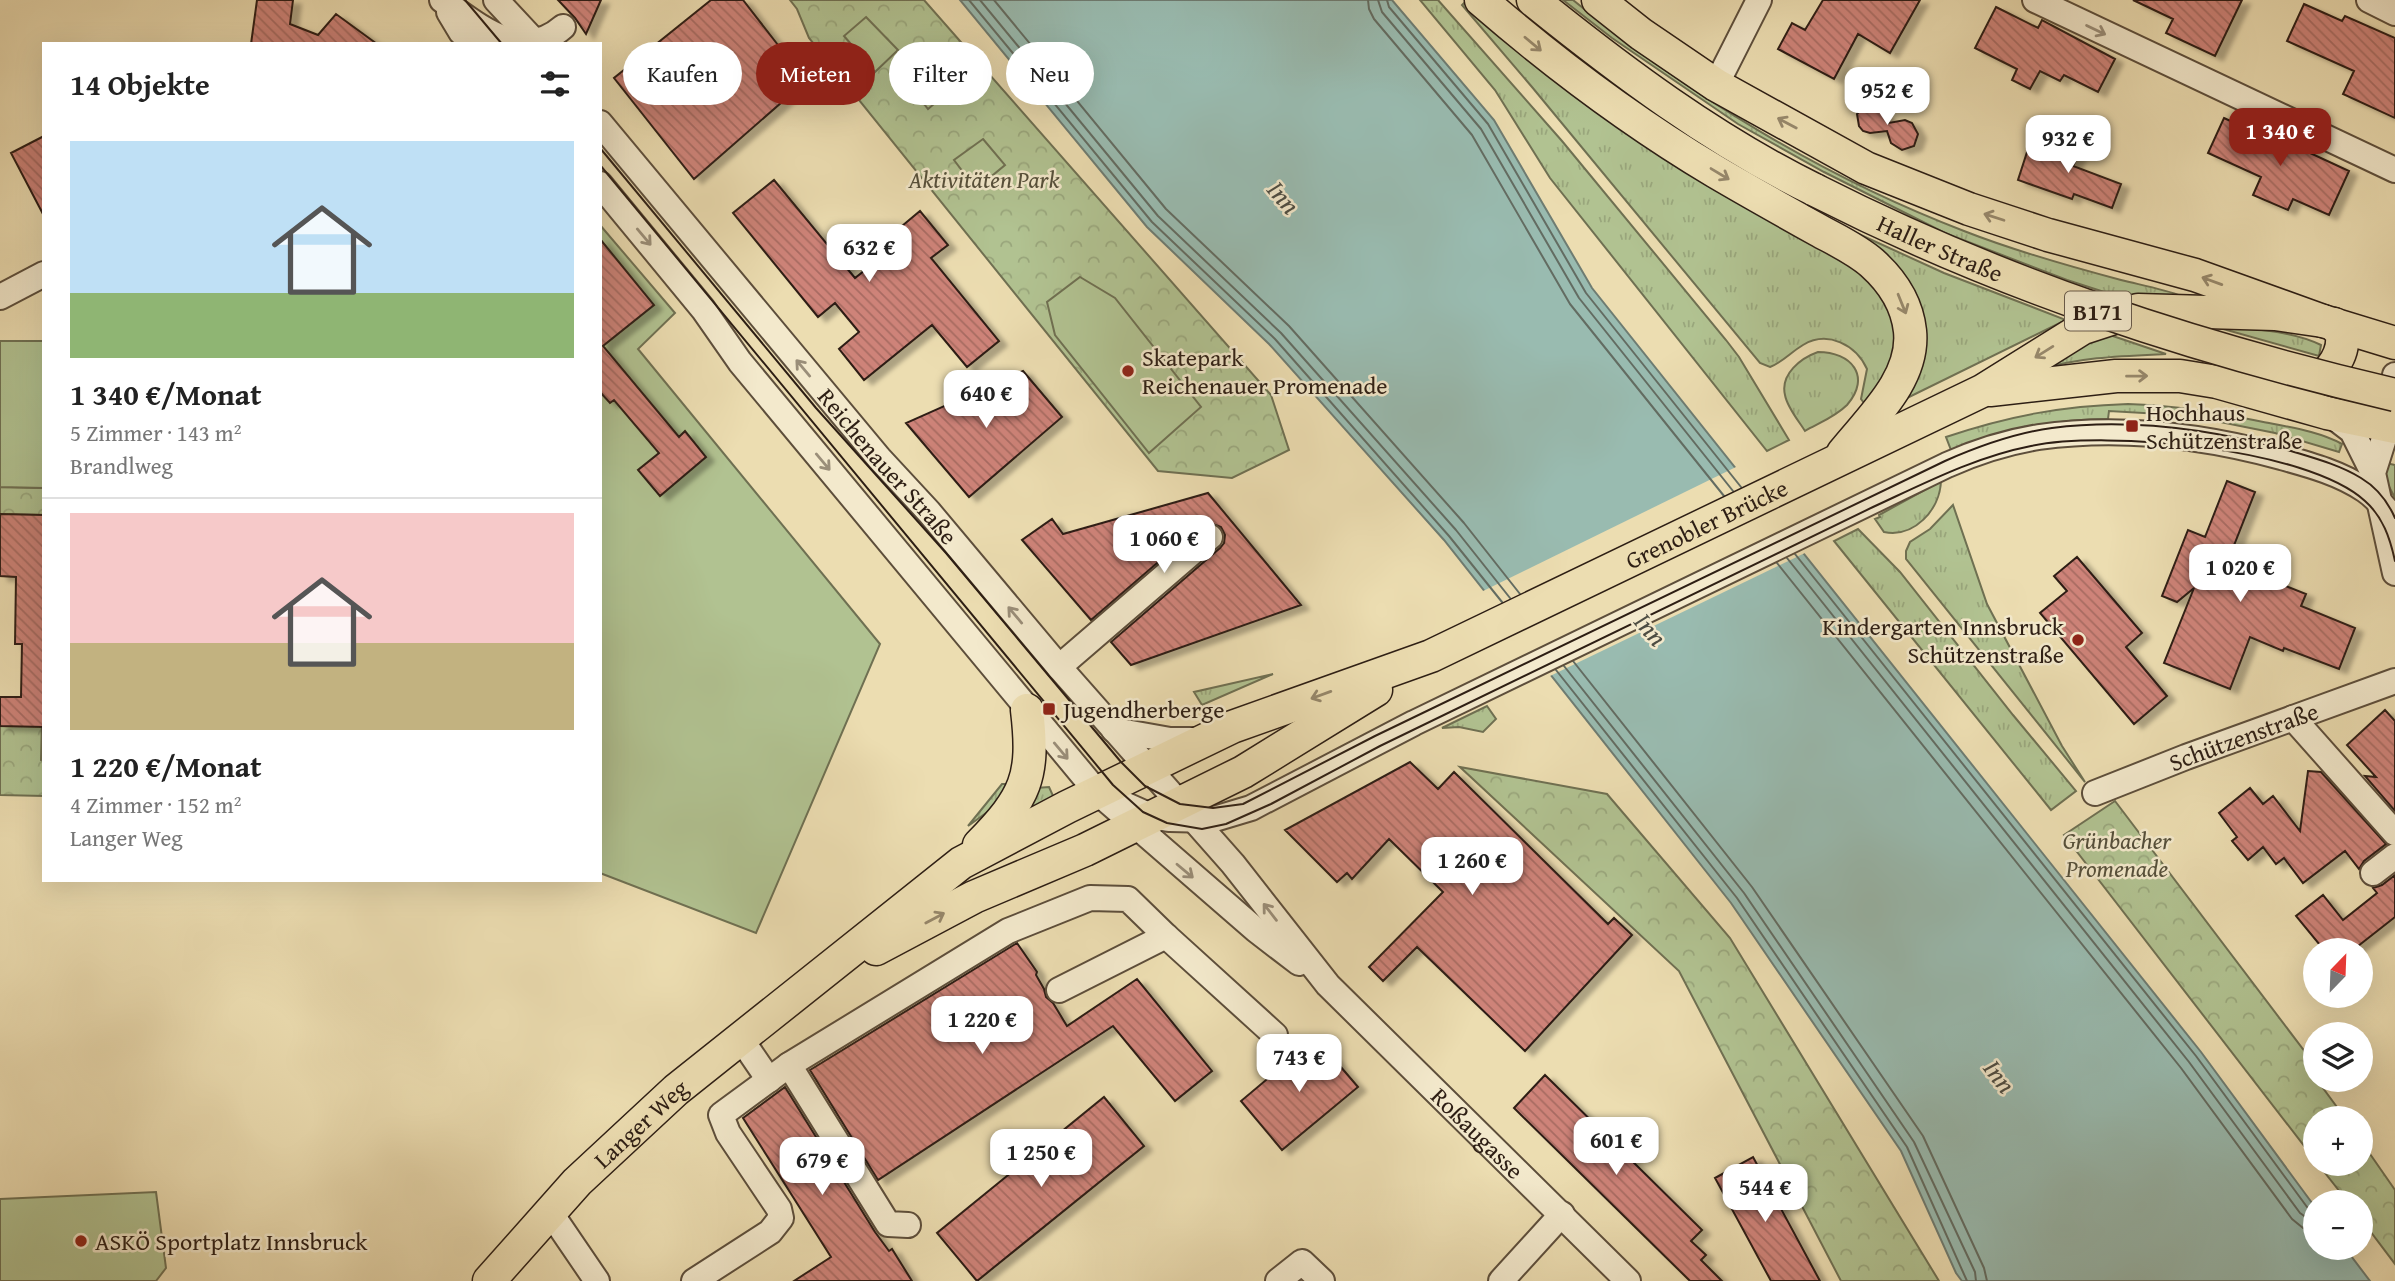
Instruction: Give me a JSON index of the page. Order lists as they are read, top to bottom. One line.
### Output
{"streets":{"main road":["Haller Straße","B171","Grenobler Brücke","Langer Weg"],"street":["Reichenauer Straße","Schützenstraße","Roßaugasse"]},"crossings":[["Haller Straße","Grenobler Brücke"],["Reichenauer Straße","Grenobler Brücke"],["Reichenauer Straße","Langer Weg"],["Reichenauer Straße","Roßaugasse"],["Grenobler Brücke","Langer Weg"],["Grenobler Brücke","Roßaugasse"],["Langer Weg","Roßaugasse"]],"water":["Inn"],"parks":["Aktivitäten Park","Grünbacher Promenade"],"places":{"other":["Skatepark Reichenauer Promenade","Kindergarten Innsbruck Schützenstraße","ASKÖ Sportplatz Innsbruck"],"transit":["Hochhaus Schützenstraße","Jugendherberge"]},"north":"top right","page":{"chip":["Kaufen","Mieten","Filter","Neu"],"heading":"14 Objekte","price":["952 €","1 340 €","932 €","632 €","640 €","1 060 €","1 020 €","1 260 €","1 220 €","743 €","601 €","1 250 €","679 €","544 €"],"list":[{"name":"1 340 €/Monat","note":"5 Zimmer · 143 m² · Brandlweg"},{"name":"1 220 €/Monat","note":"4 Zimmer · 152 m² · Langer Weg"}],"map_buttons":["+","−"]}}
